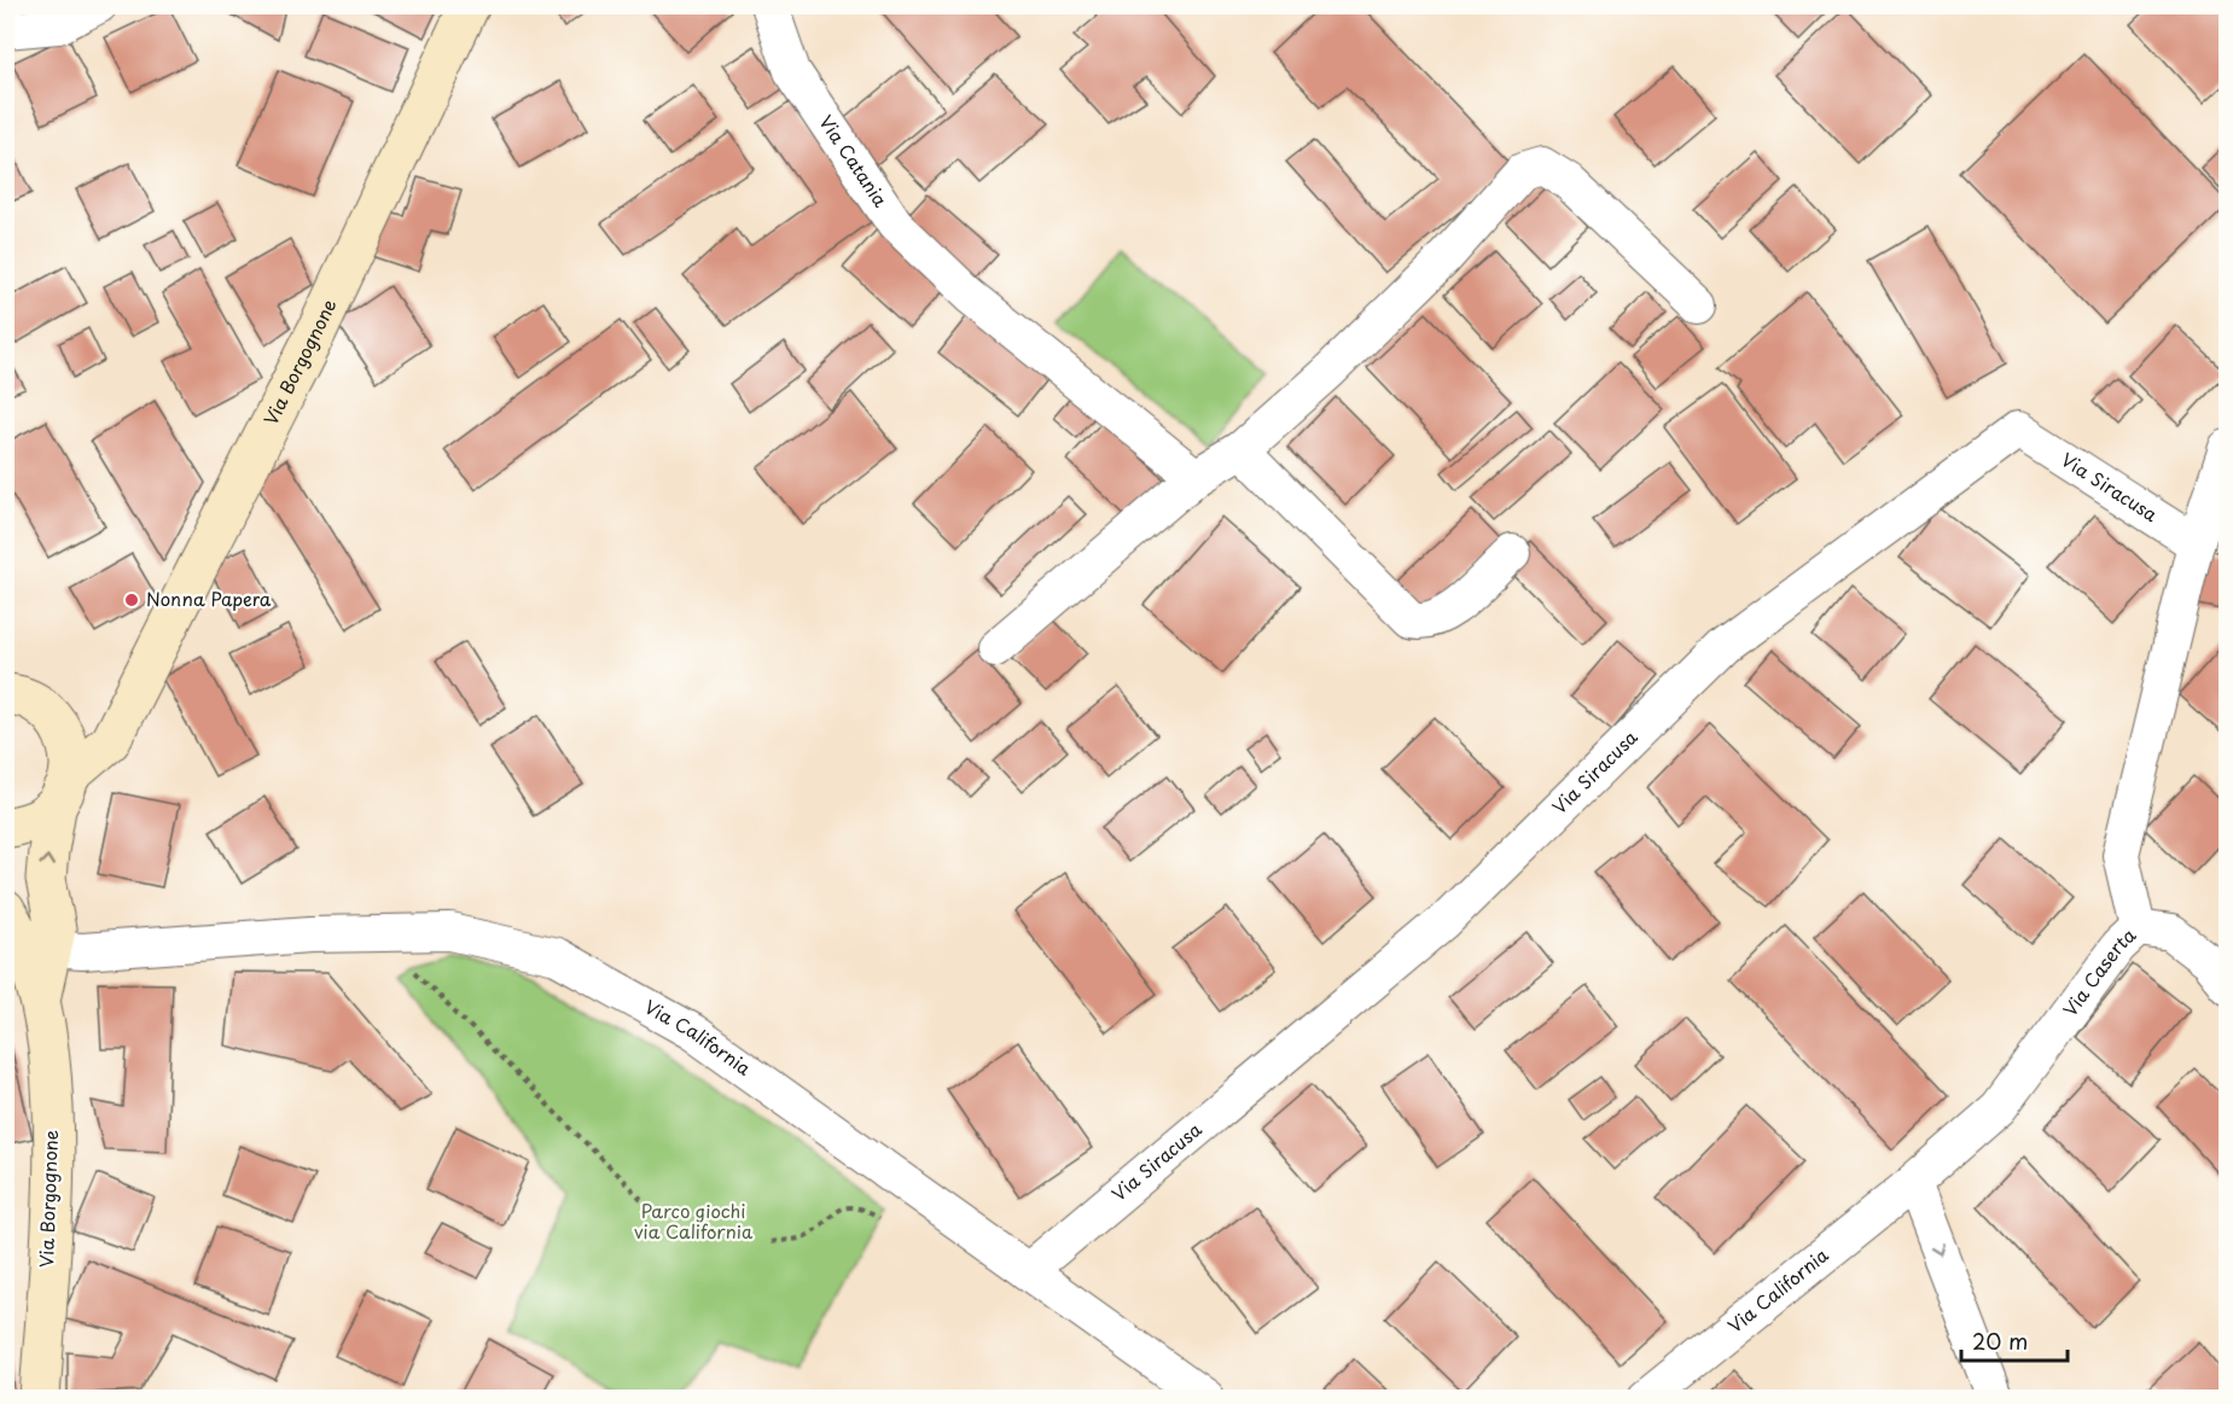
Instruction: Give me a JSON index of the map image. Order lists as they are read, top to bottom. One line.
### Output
{"streets":{"street":["Via Catania","Via Borgognone","Via Siracusa","Via Caserta","Via California"]},"crossings":[["Via Borgognone","Via California"],["Via Siracusa","Via Caserta"],["Via Siracusa","Via California"],["Via Caserta","Via California"]],"parks":["Parco giochi via California"],"places":["Nonna Papera"],"scale_bar":"20 m"}
